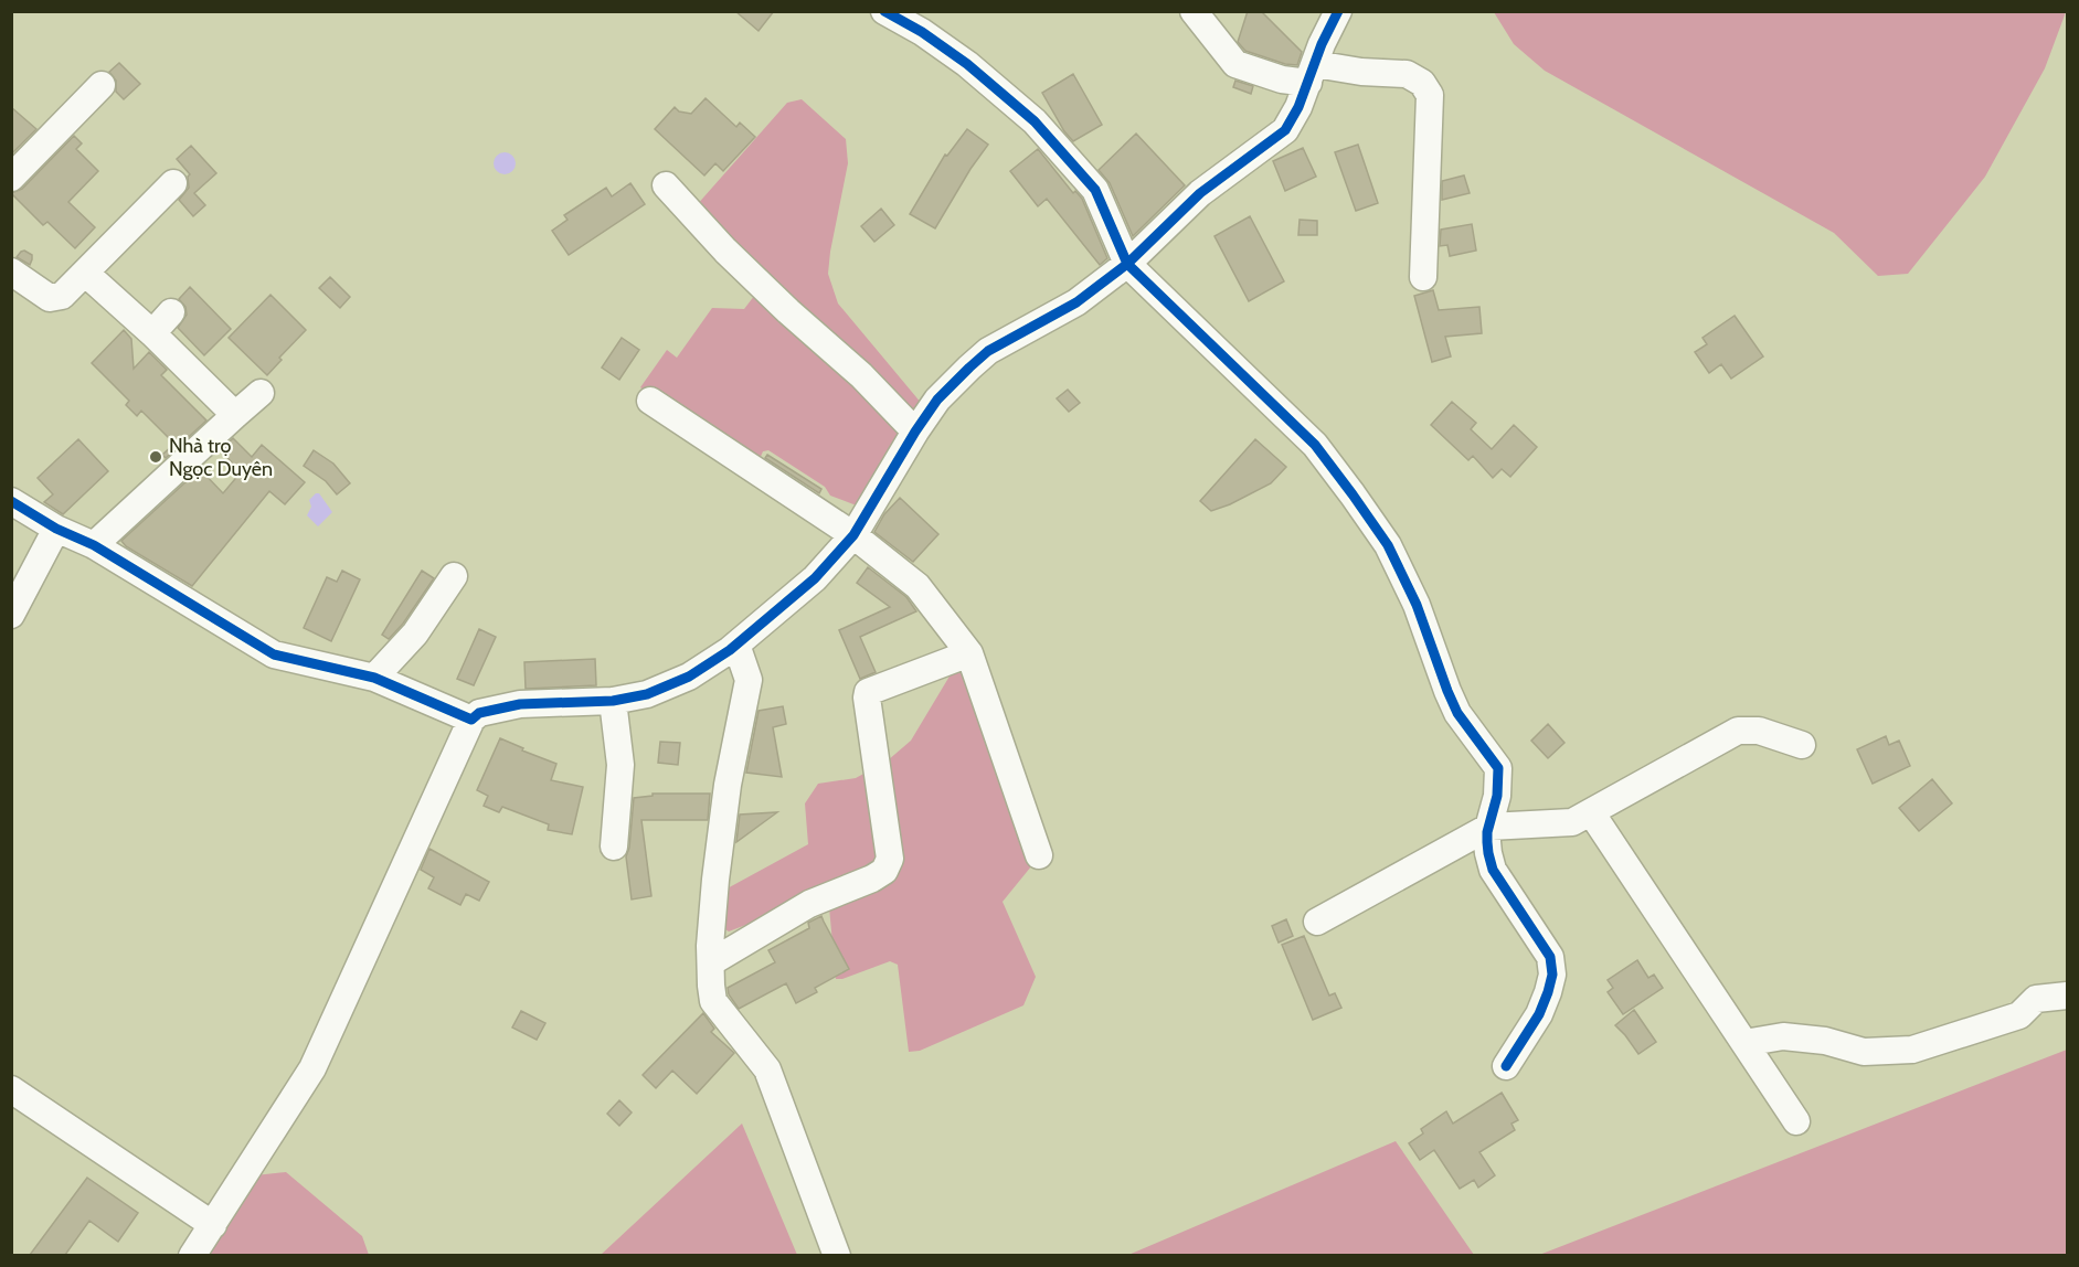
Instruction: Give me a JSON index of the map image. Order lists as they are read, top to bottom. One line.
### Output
{"places":["Nhà trọ Ngọc Duyên"]}
